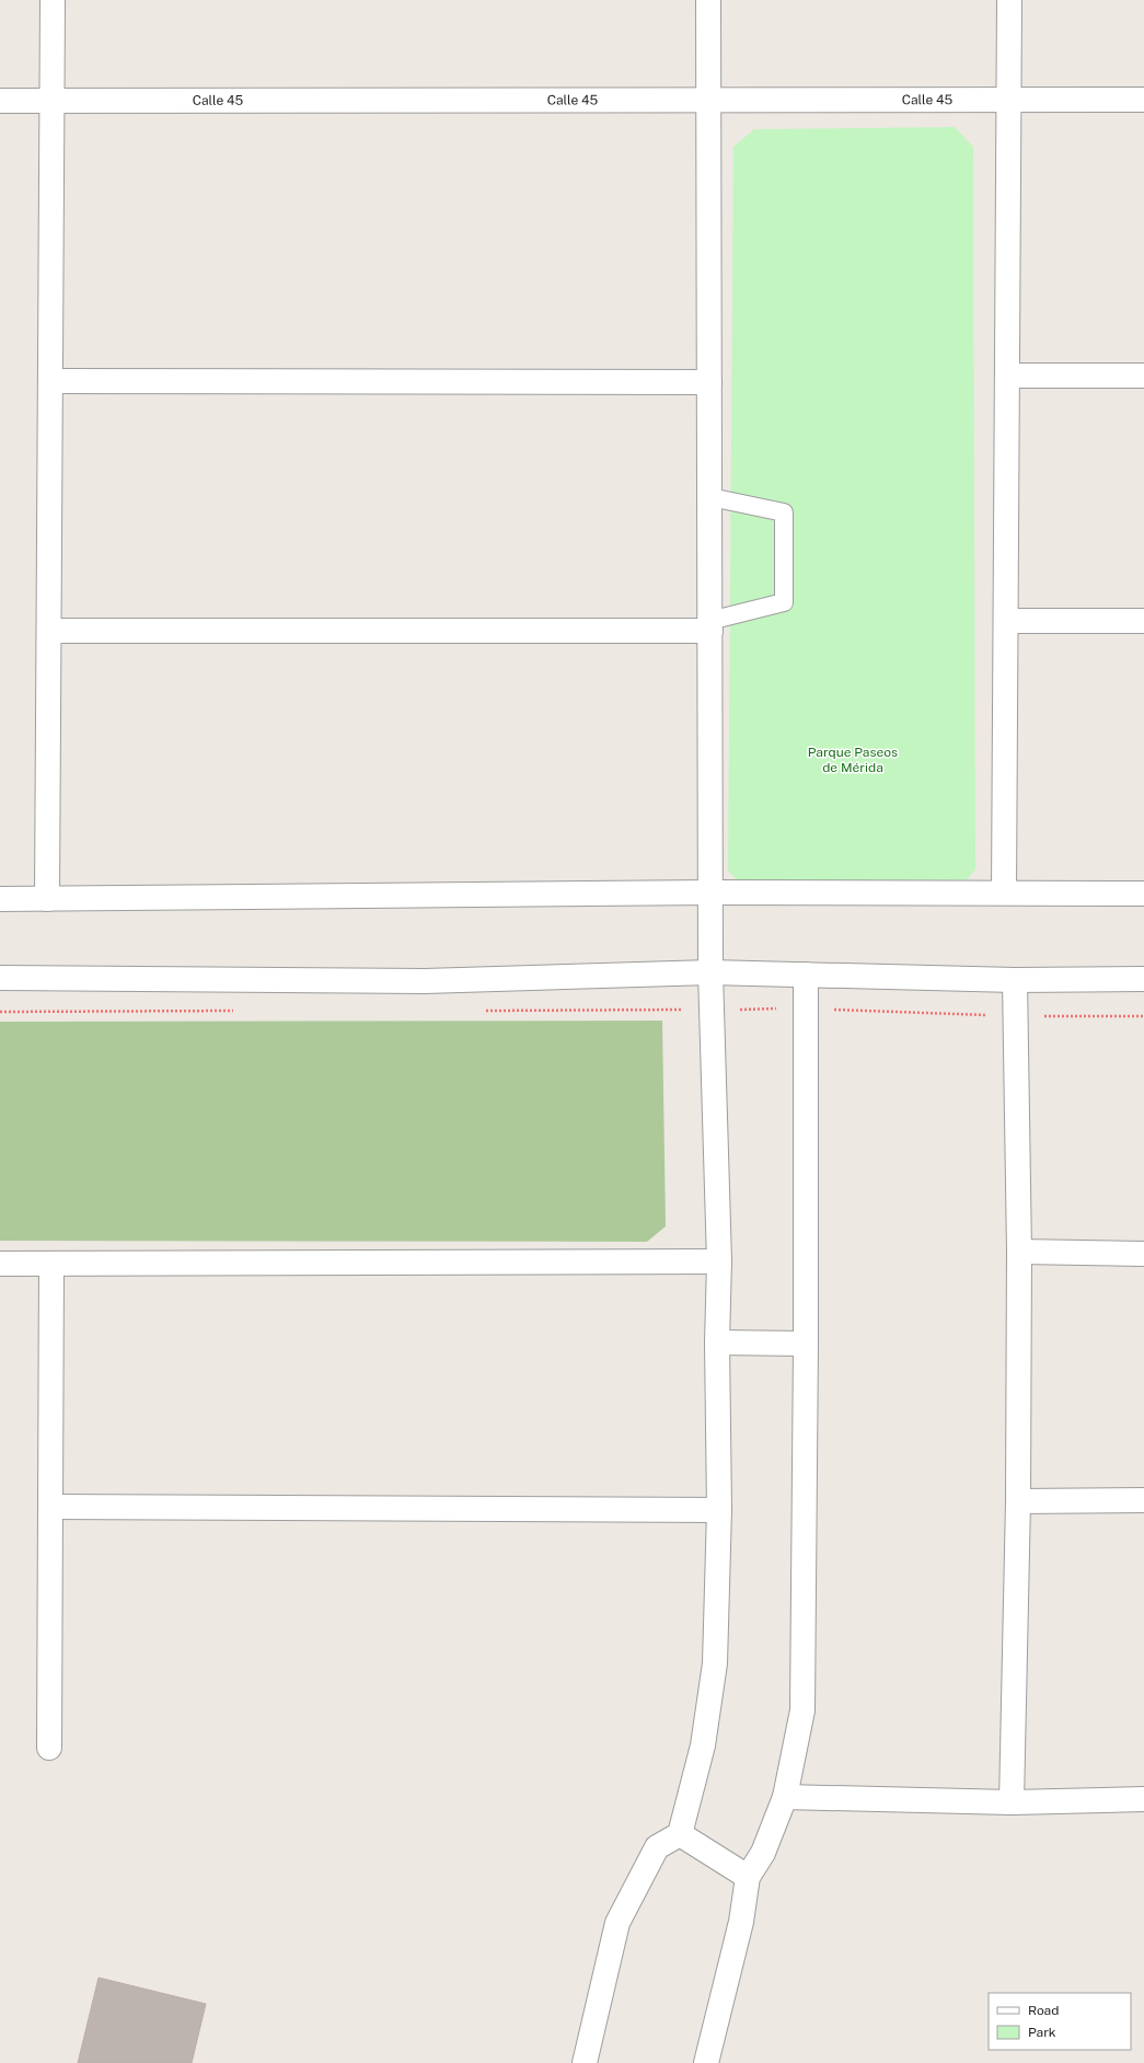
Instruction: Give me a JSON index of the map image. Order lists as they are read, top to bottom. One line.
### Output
{"streets":{"street":["Calle 45"]},"parks":["Parque Paseos de Mérida"],"legend":["Road","Park"]}
